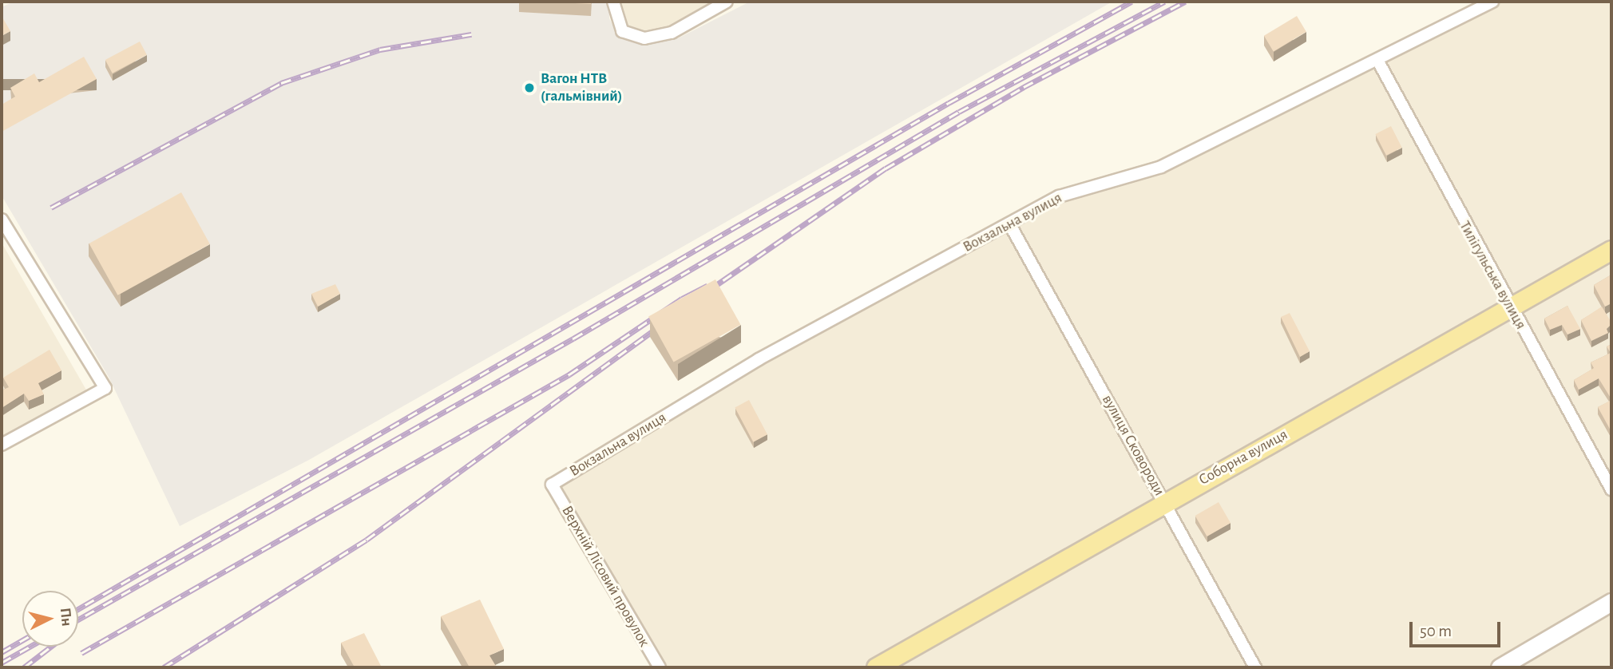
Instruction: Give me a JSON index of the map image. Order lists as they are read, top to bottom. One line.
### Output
{"streets":{"main road":["Соборна вулиця"],"street":["Вокзальна вулиця","Тилігульська вулиця","вулиця Сковороди","Верхній Лісовий провулок"]},"crossings":[["Вокзальна вулиця","Тилігульська вулиця"],["Вокзальна вулиця","вулиця Сковороди"],["Вокзальна вулиця","Верхній Лісовий провулок"],["Тилігульська вулиця","Соборна вулиця"],["вулиця Сковороди","Соборна вулиця"]],"places":["Вагон НТВ (гальмівний)"],"scale_bar":"50 m","north":"right"}
